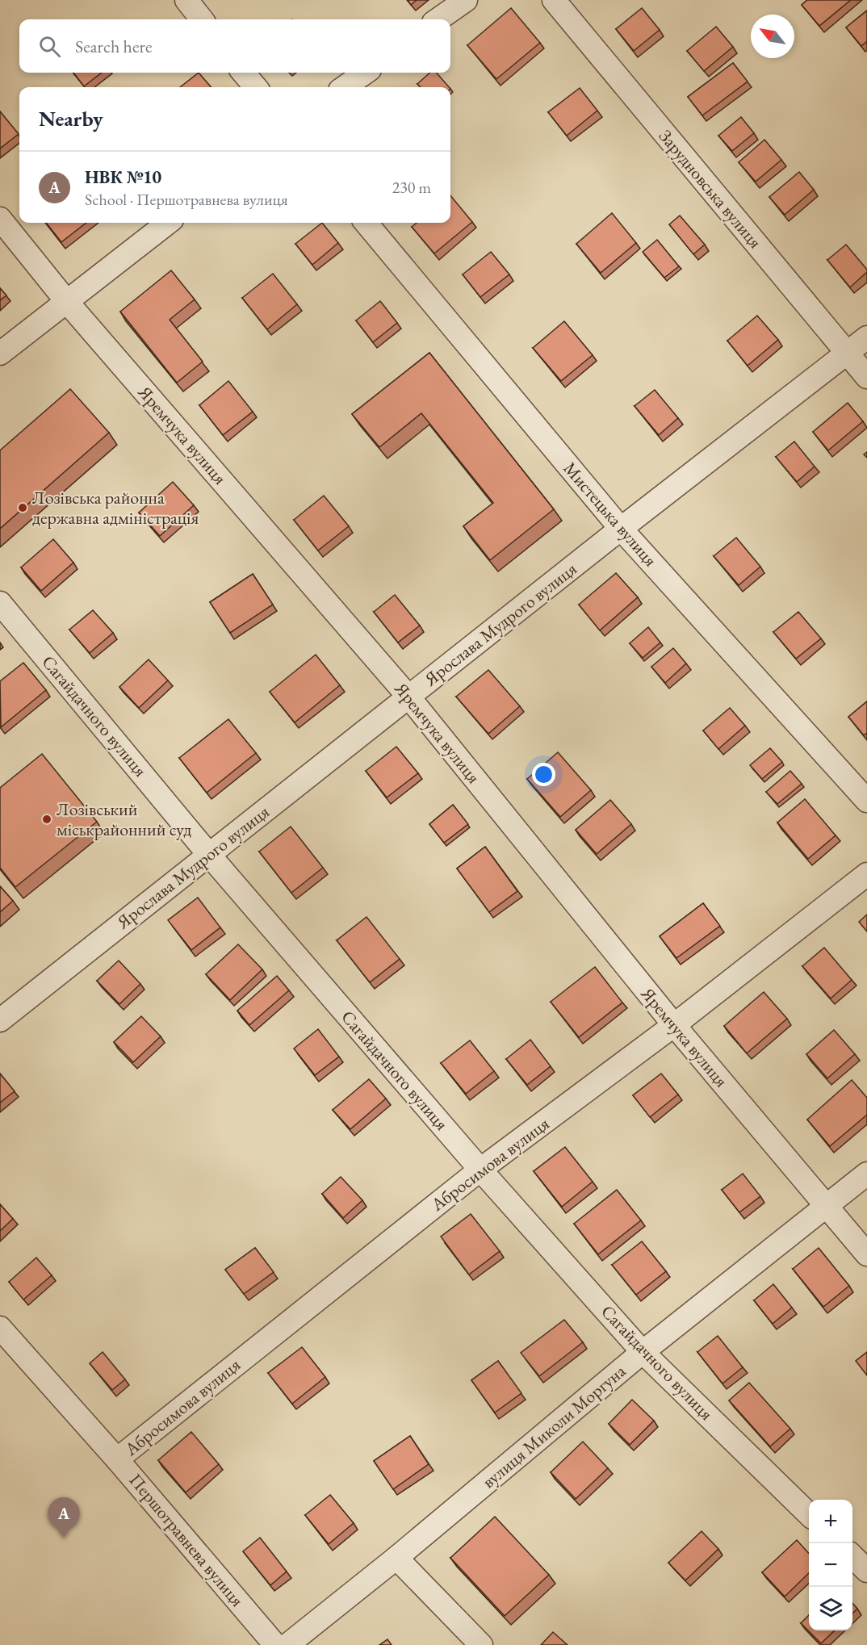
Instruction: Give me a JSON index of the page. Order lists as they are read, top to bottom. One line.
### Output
{"streets":{"street":["Зарудновська вулиця","Яремчука вулиця","Мистецька вулиця","Ярослава Мудрого вулиця","Сагайдачного вулиця","Абросимова вулиця","вулиця Миколи Моргуна","Першотравнева вулиця"]},"crossings":[["Зарудновська вулиця","Ярослава Мудрого вулиця"],["Яремчука вулиця","Ярослава Мудрого вулиця"],["Яремчука вулиця","Абросимова вулиця"],["Яремчука вулиця","вулиця Миколи Моргуна"],["Мистецька вулиця","Ярослава Мудрого вулиця"],["Ярослава Мудрого вулиця","Сагайдачного вулиця"],["Сагайдачного вулиця","Абросимова вулиця"],["Сагайдачного вулиця","вулиця Миколи Моргуна"],["Абросимова вулиця","Першотравнева вулиця"]],"places":["Лозівська районна державна адміністрація","Лозівський міськрайонний суд"],"north":"top left","page":{"search":"Search here","heading":"Nearby","list":[{"mark":"A","name":"НВК №10","note":"School · Першотравнева вулиця","value":"230 m"}],"pins":"A","map_buttons":["+","−"]}}
